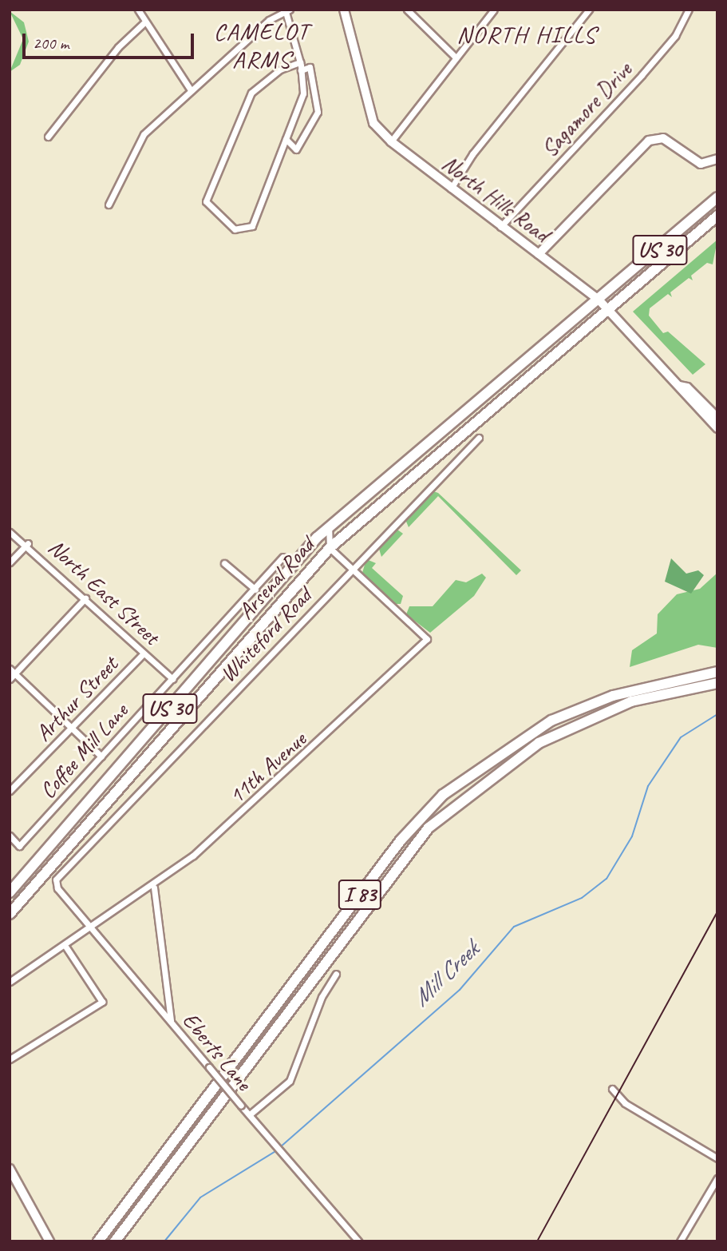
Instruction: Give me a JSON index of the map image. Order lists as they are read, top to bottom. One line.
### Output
{"streets":{"highway":["US 30","Arsenal Road","I 83"],"main road":["North Hills Road"],"street":["Sagamore Drive","North East Street","Whiteford Road","Arthur Street","Coffee Mill Lane","11th Avenue","Eberts Lane"]},"crossings":[["Sagamore Drive","North Hills Road"],["North Hills Road","US 30"],["North Hills Road","Arsenal Road"],["US 30","Arsenal Road"],["Arsenal Road","11th Avenue"],["North East Street","Arthur Street"],["North East Street","Coffee Mill Lane"],["Whiteford Road","11th Avenue"],["Whiteford Road","Eberts Lane"],["11th Avenue","Eberts Lane"]],"districts":["CAMELOT ARMS","NORTH HILLS"],"water":["Mill Creek"],"scale_bar":"200 m"}
